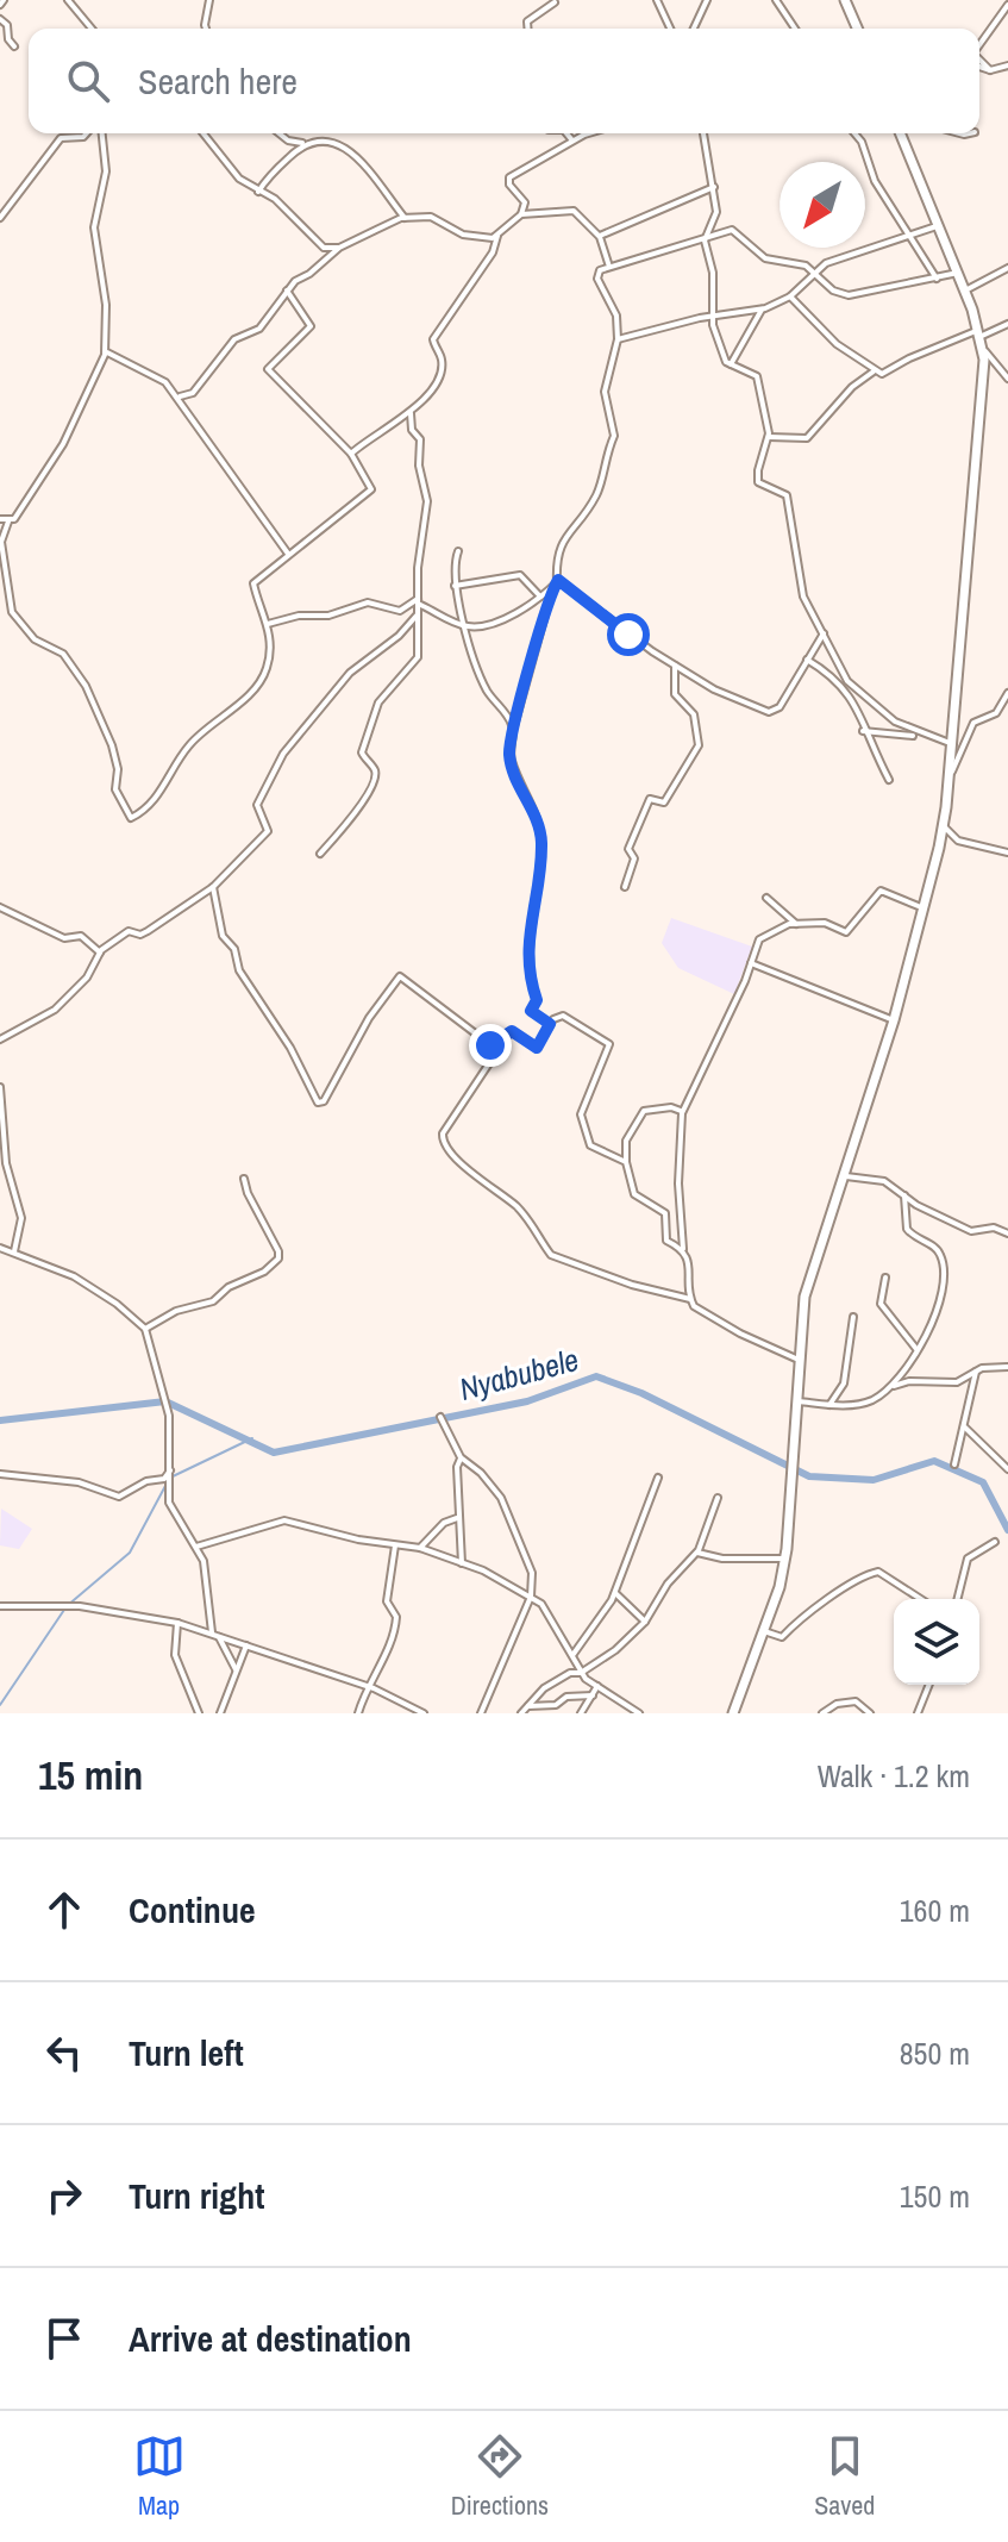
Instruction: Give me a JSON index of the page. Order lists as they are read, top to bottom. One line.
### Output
{"water":["Nyabubele"],"north":"bottom left","page":{"search":"Search here","heading":["15 min","Walk · 1.2 km"],"list":[["Continue","160 m"],["Turn left","850 m"],["Turn right","150 m"],"Arrive at destination"],"nav":["Map","Directions","Saved"]}}
